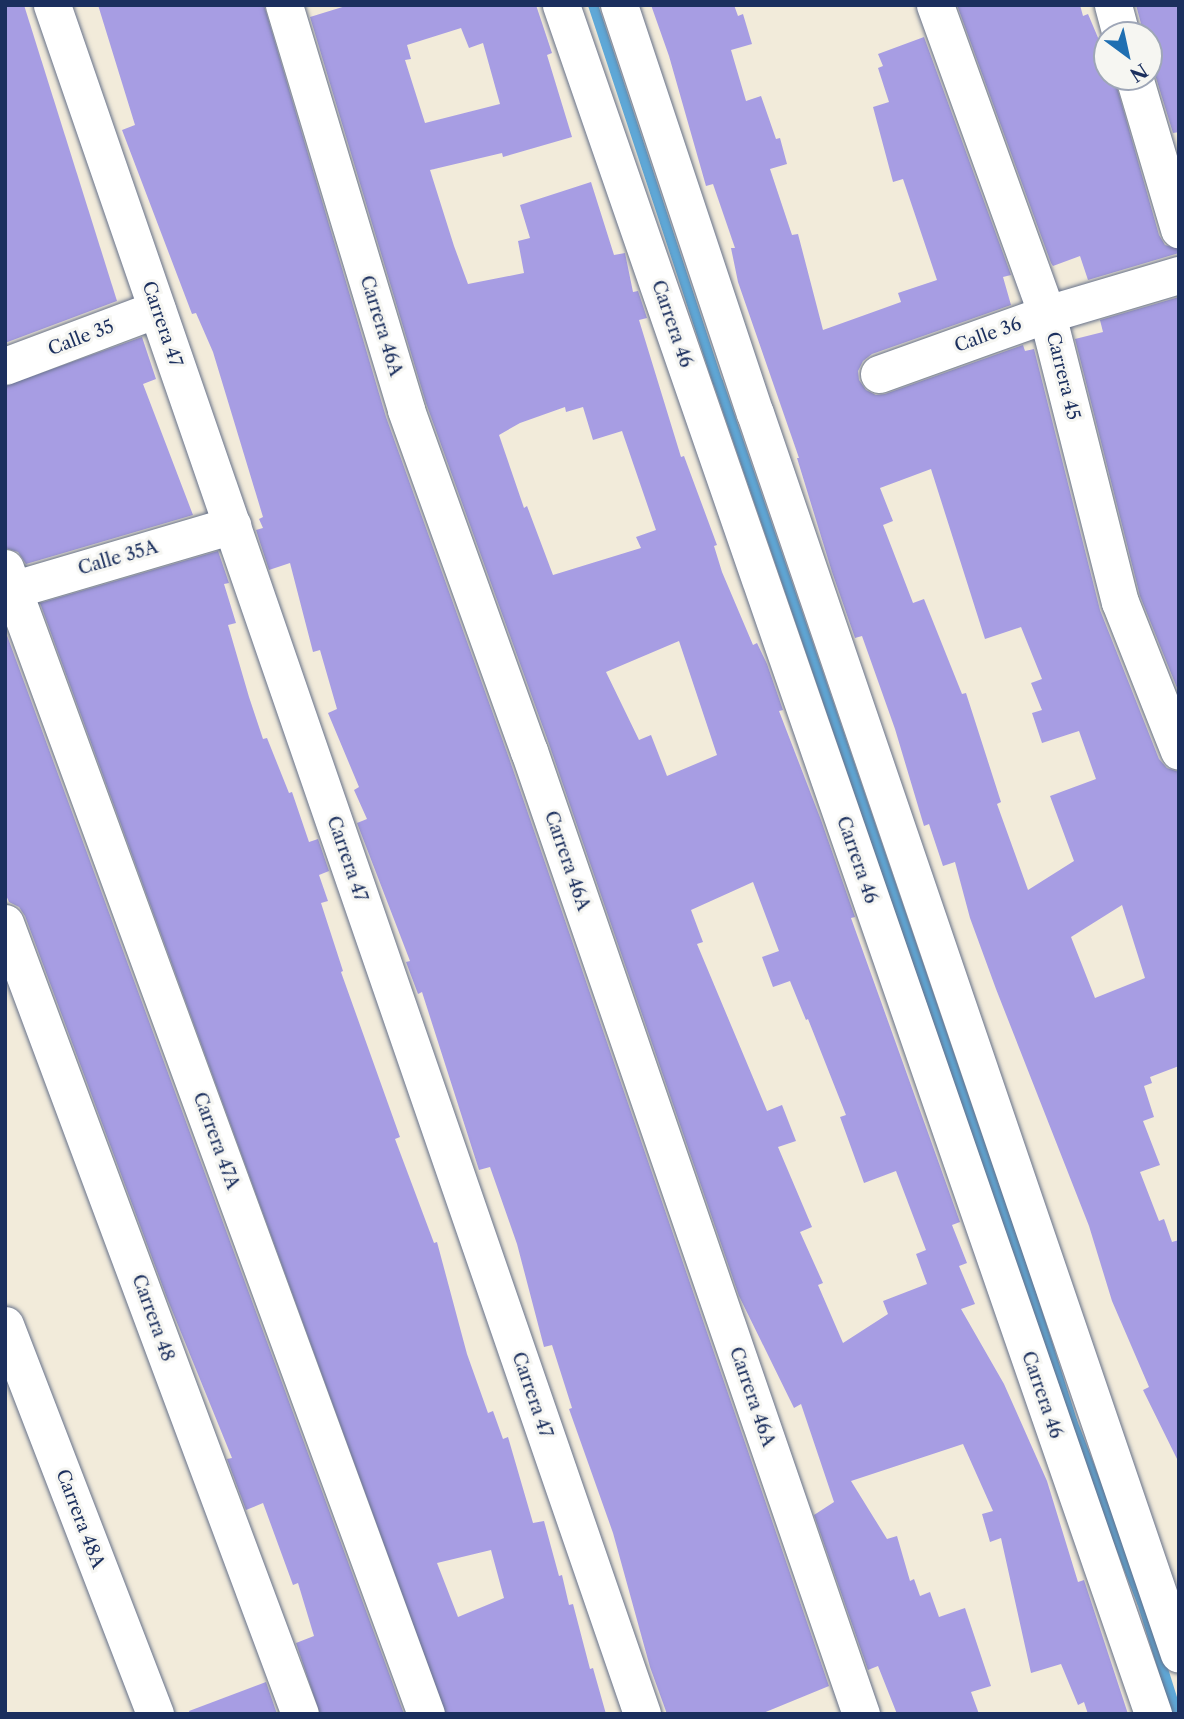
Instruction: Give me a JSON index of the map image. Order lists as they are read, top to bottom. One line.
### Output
{"streets":{"street":["Carrera 47","Carrera 46","Carrera 46A","Calle 36","Calle 35","Carrera 45","Calle 35A","Carrera 47A","Carrera 48","Carrera 48A"]},"crossings":[["Carrera 47","Calle 35"],["Carrera 47","Calle 35A"],["Calle 36","Carrera 45"],["Calle 35A","Carrera 47A"]],"north":"bottom right"}
